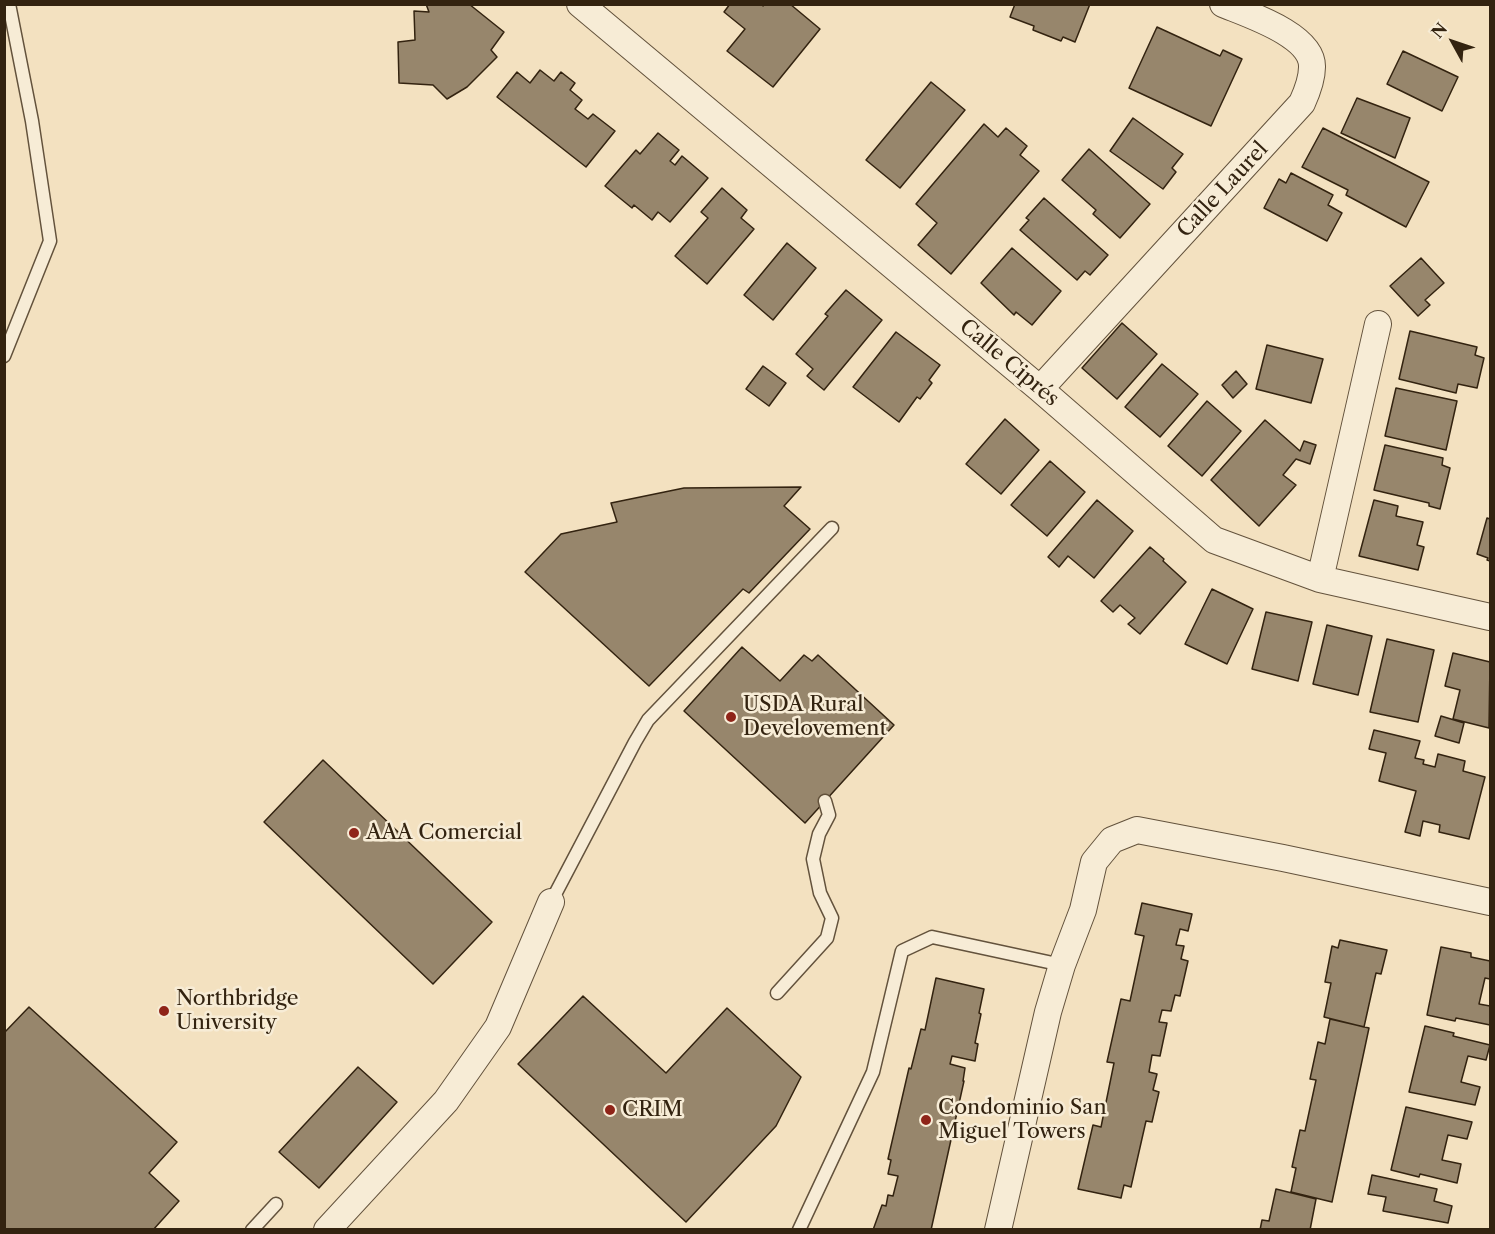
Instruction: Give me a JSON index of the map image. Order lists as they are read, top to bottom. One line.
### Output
{"streets":{"street":["Calle Laurel","Calle Ciprés"]},"crossings":[["Calle Laurel","Calle Ciprés"]],"places":["USDA Rural Develovement","AAA Comercial","Northbridge University","CRIM","Condominio San Miguel Towers"],"north":"top left"}
